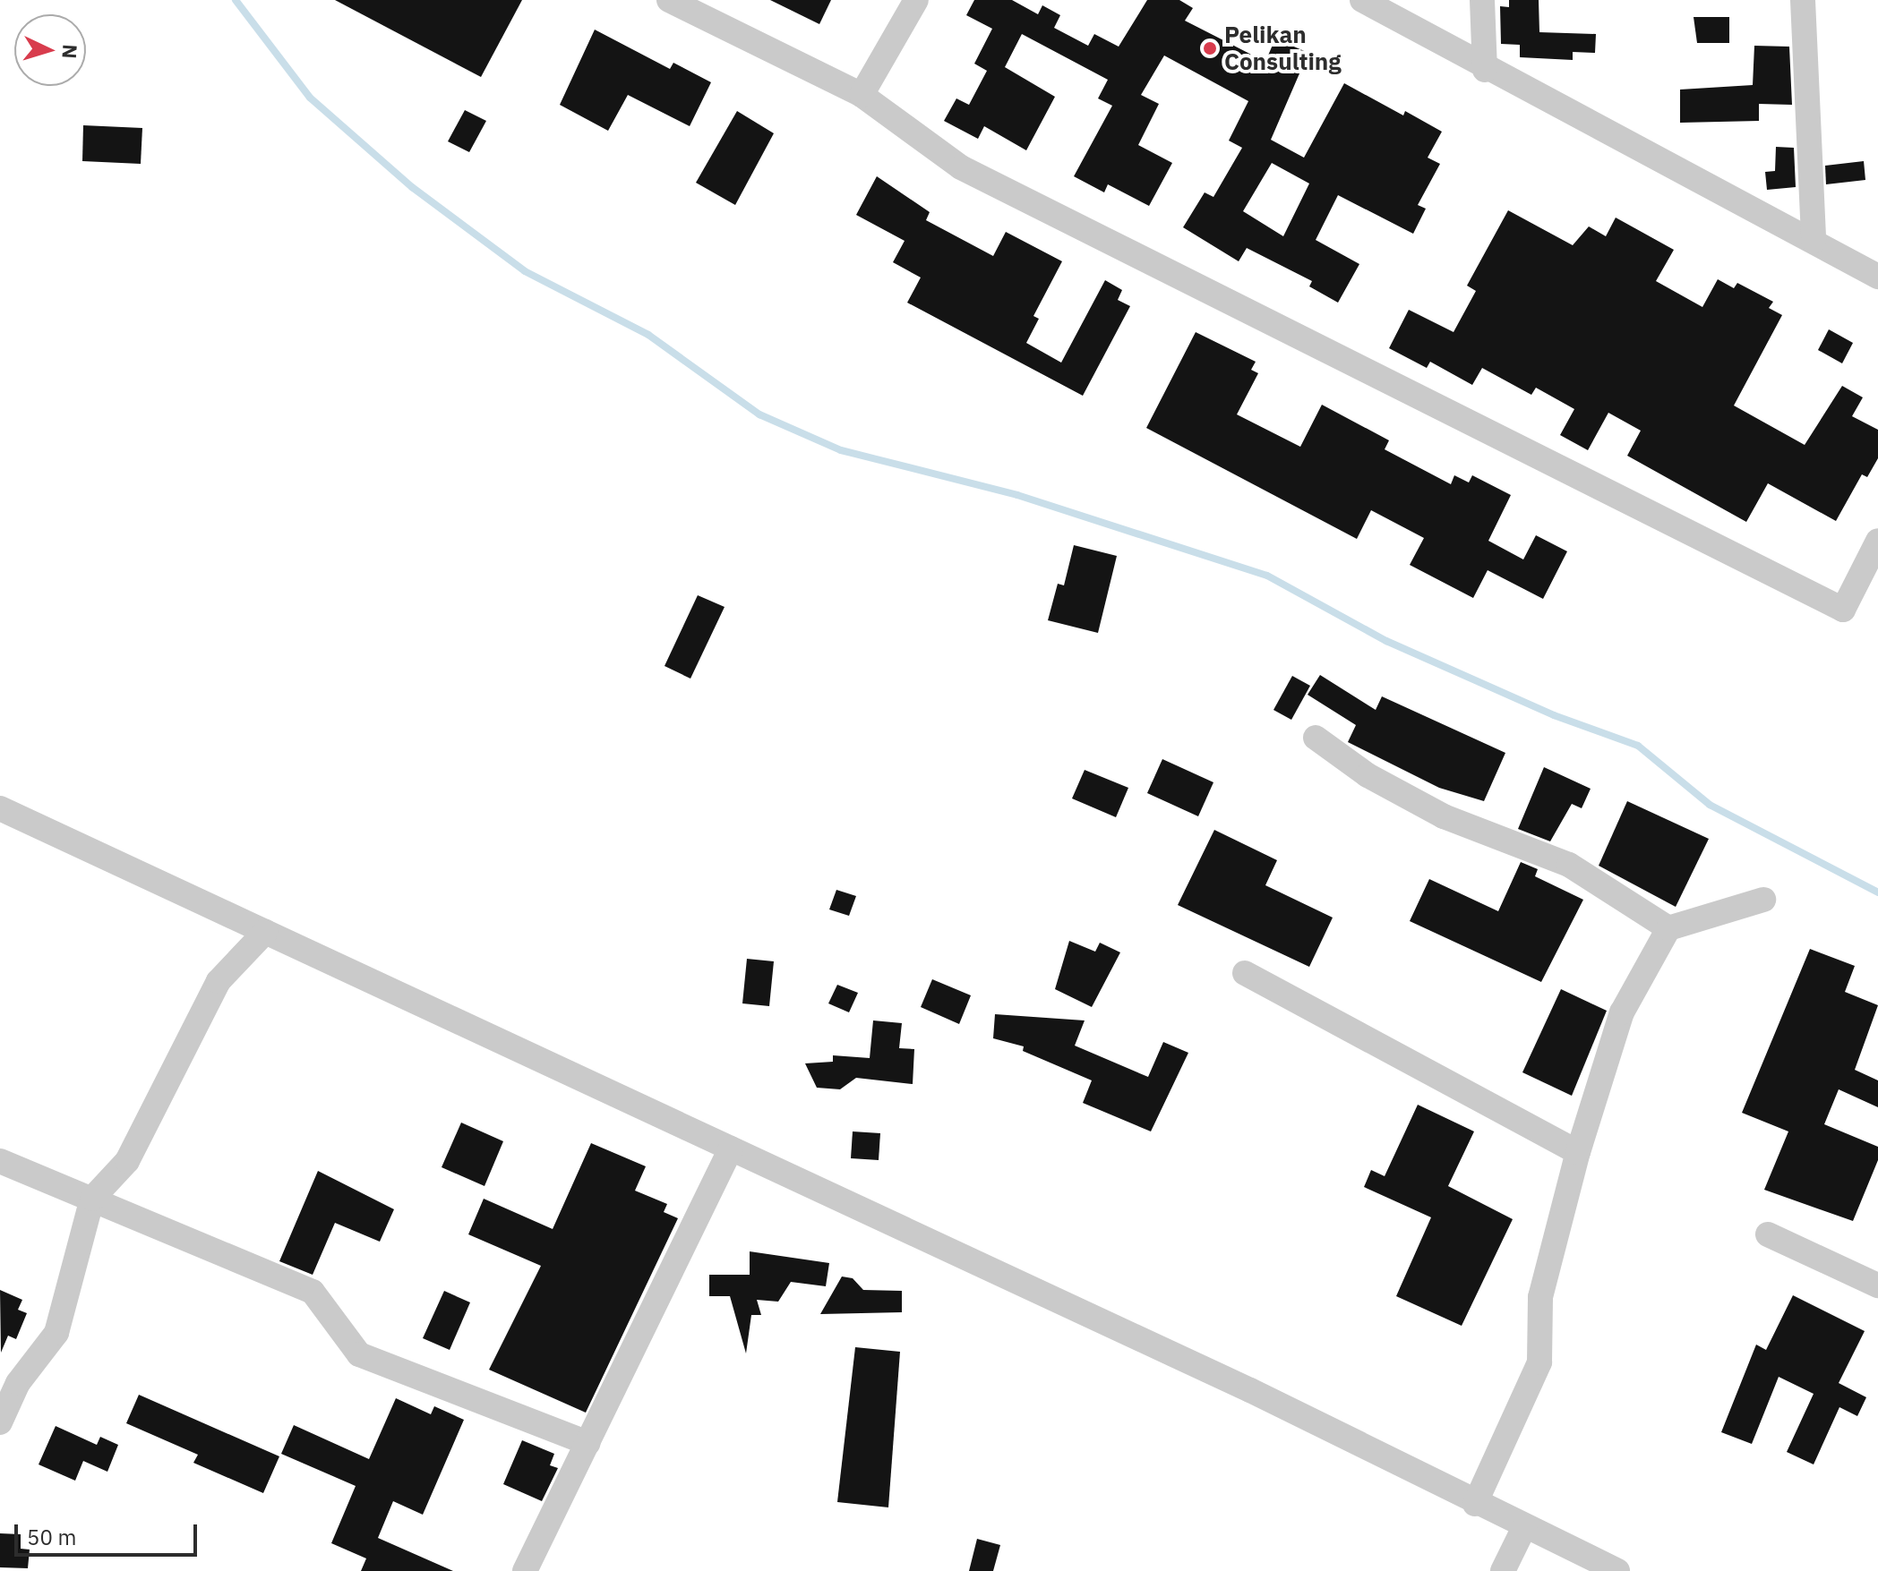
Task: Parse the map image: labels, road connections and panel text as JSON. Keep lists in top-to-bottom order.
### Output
{
  "places": ["Pelikan Consulting"],
  "scale_bar": "50 m",
  "north": "right"
}
